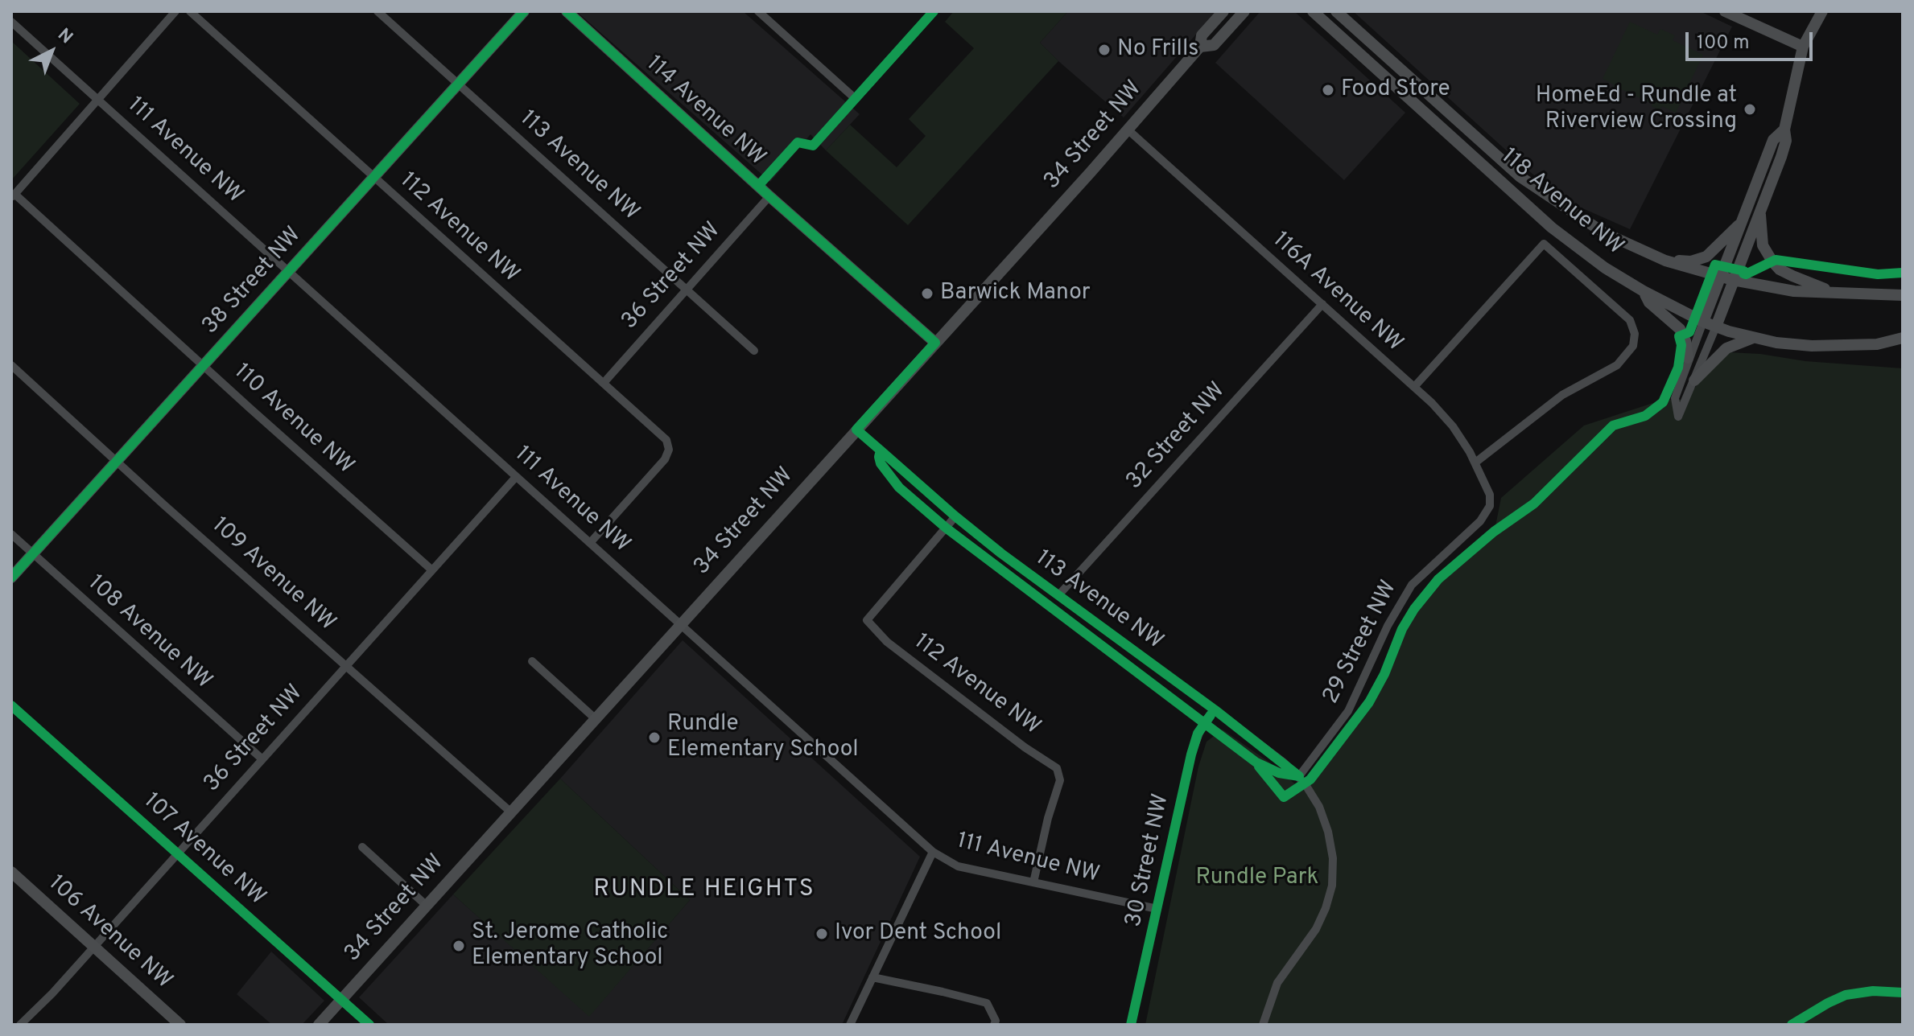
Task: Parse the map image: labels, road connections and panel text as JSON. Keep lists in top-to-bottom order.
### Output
{
  "streets": {
    "street": [
      "114 Avenue NW",
      "34 Street NW",
      "111 Avenue NW",
      "113 Avenue NW",
      "118 Avenue NW",
      "112 Avenue NW",
      "36 Street NW",
      "38 Street NW",
      "116A Avenue NW",
      "110 Avenue NW",
      "32 Street NW",
      "109 Avenue NW",
      "108 Avenue NW",
      "29 Street NW",
      "107 Avenue NW",
      "30 Street NW",
      "106 Avenue NW"
    ]
  },
  "crossings": [
    ["114 Avenue NW", "34 Street NW"],
    ["114 Avenue NW", "36 Street NW"],
    ["34 Street NW", "111 Avenue NW"],
    ["34 Street NW", "113 Avenue NW"],
    ["34 Street NW", "116A Avenue NW"],
    ["34 Street NW", "109 Avenue NW"],
    ["34 Street NW", "107 Avenue NW"],
    ["111 Avenue NW", "112 Avenue NW"],
    ["111 Avenue NW", "36 Street NW"],
    ["111 Avenue NW", "38 Street NW"],
    ["111 Avenue NW", "30 Street NW"],
    ["113 Avenue NW", "112 Avenue NW"],
    ["113 Avenue NW", "36 Street NW"],
    ["113 Avenue NW", "38 Street NW"],
    ["113 Avenue NW", "32 Street NW"],
    ["113 Avenue NW", "29 Street NW"],
    ["113 Avenue NW", "30 Street NW"],
    ["112 Avenue NW", "36 Street NW"],
    ["112 Avenue NW", "38 Street NW"],
    ["36 Street NW", "110 Avenue NW"],
    ["36 Street NW", "109 Avenue NW"],
    ["36 Street NW", "108 Avenue NW"],
    ["36 Street NW", "107 Avenue NW"],
    ["36 Street NW", "106 Avenue NW"],
    ["38 Street NW", "110 Avenue NW"],
    ["38 Street NW", "109 Avenue NW"],
    ["38 Street NW", "108 Avenue NW"],
    ["116A Avenue NW", "32 Street NW"],
    ["116A Avenue NW", "29 Street NW"]
  ],
  "districts": ["RUNDLE HEIGHTS"],
  "parks": ["Rundle Park"],
  "places": [
    "No Frills",
    "Food Store",
    "HomeEd - Rundle at Riverview Crossing",
    "Barwick Manor",
    "Rundle Elementary School",
    "Ivor Dent School",
    "St. Jerome Catholic Elementary School"
  ],
  "scale_bar": "100 m",
  "north": "top right"
}
